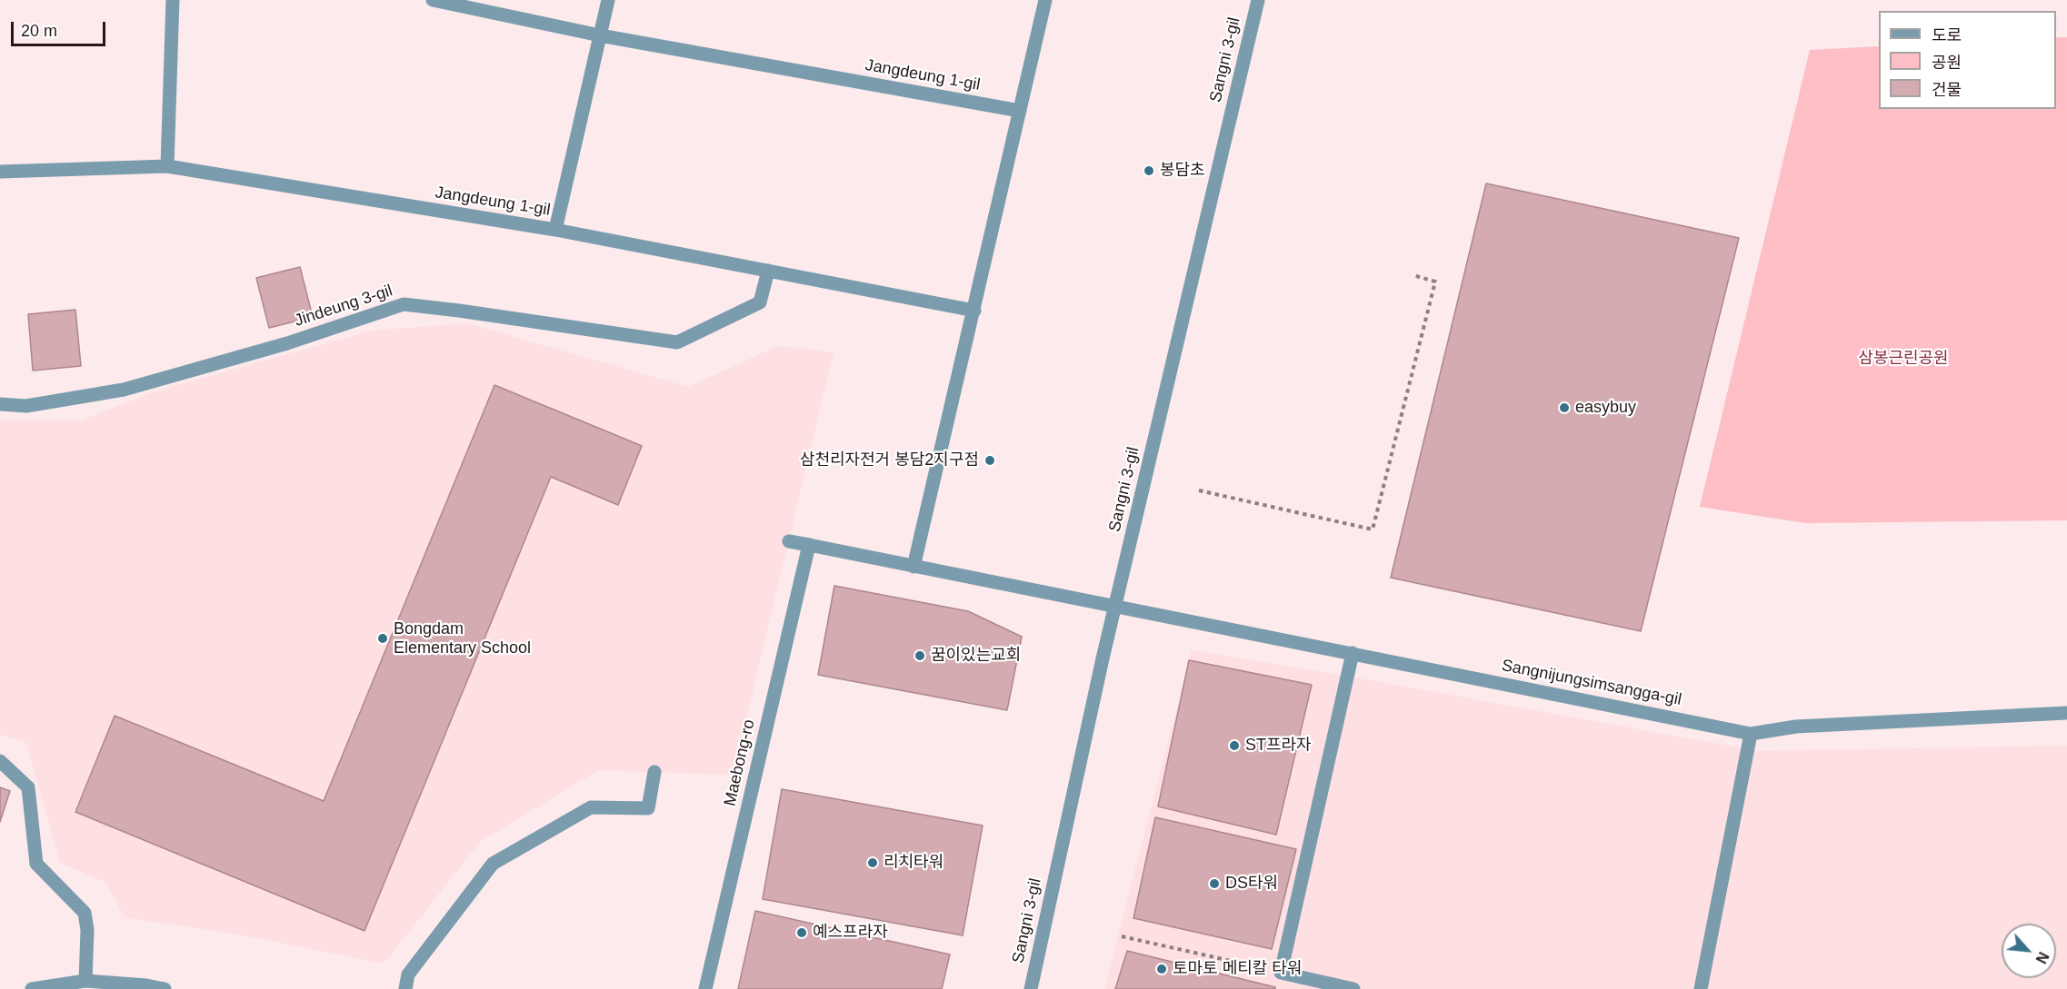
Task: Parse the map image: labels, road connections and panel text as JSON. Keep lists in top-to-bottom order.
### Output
{
  "streets": {
    "street": [
      "Sangni 3-gil",
      "Jangdeung 1-gil",
      "Jindeung 3-gil",
      "Sangnijungsimsangga-gil",
      "Maebong-ro"
    ]
  },
  "crossings": [
    ["Sangni 3-gil", "Sangnijungsimsangga-gil"],
    ["Jangdeung 1-gil", "Jindeung 3-gil"],
    ["Sangnijungsimsangga-gil", "Maebong-ro"]
  ],
  "parks": ["삼봉근린공원"],
  "places": [
    "봉담초",
    "easybuy",
    "삼천리자전거 봉담2지구점",
    "Bongdam Elementary School",
    "꿈이있는교회",
    "ST프라자",
    "리치타워",
    "DS타워",
    "예스프라자",
    "토마토 메티칼 타워"
  ],
  "legend": ["도로", "공원", "건물"],
  "scale_bar": "20 m",
  "north": "bottom right"
}
